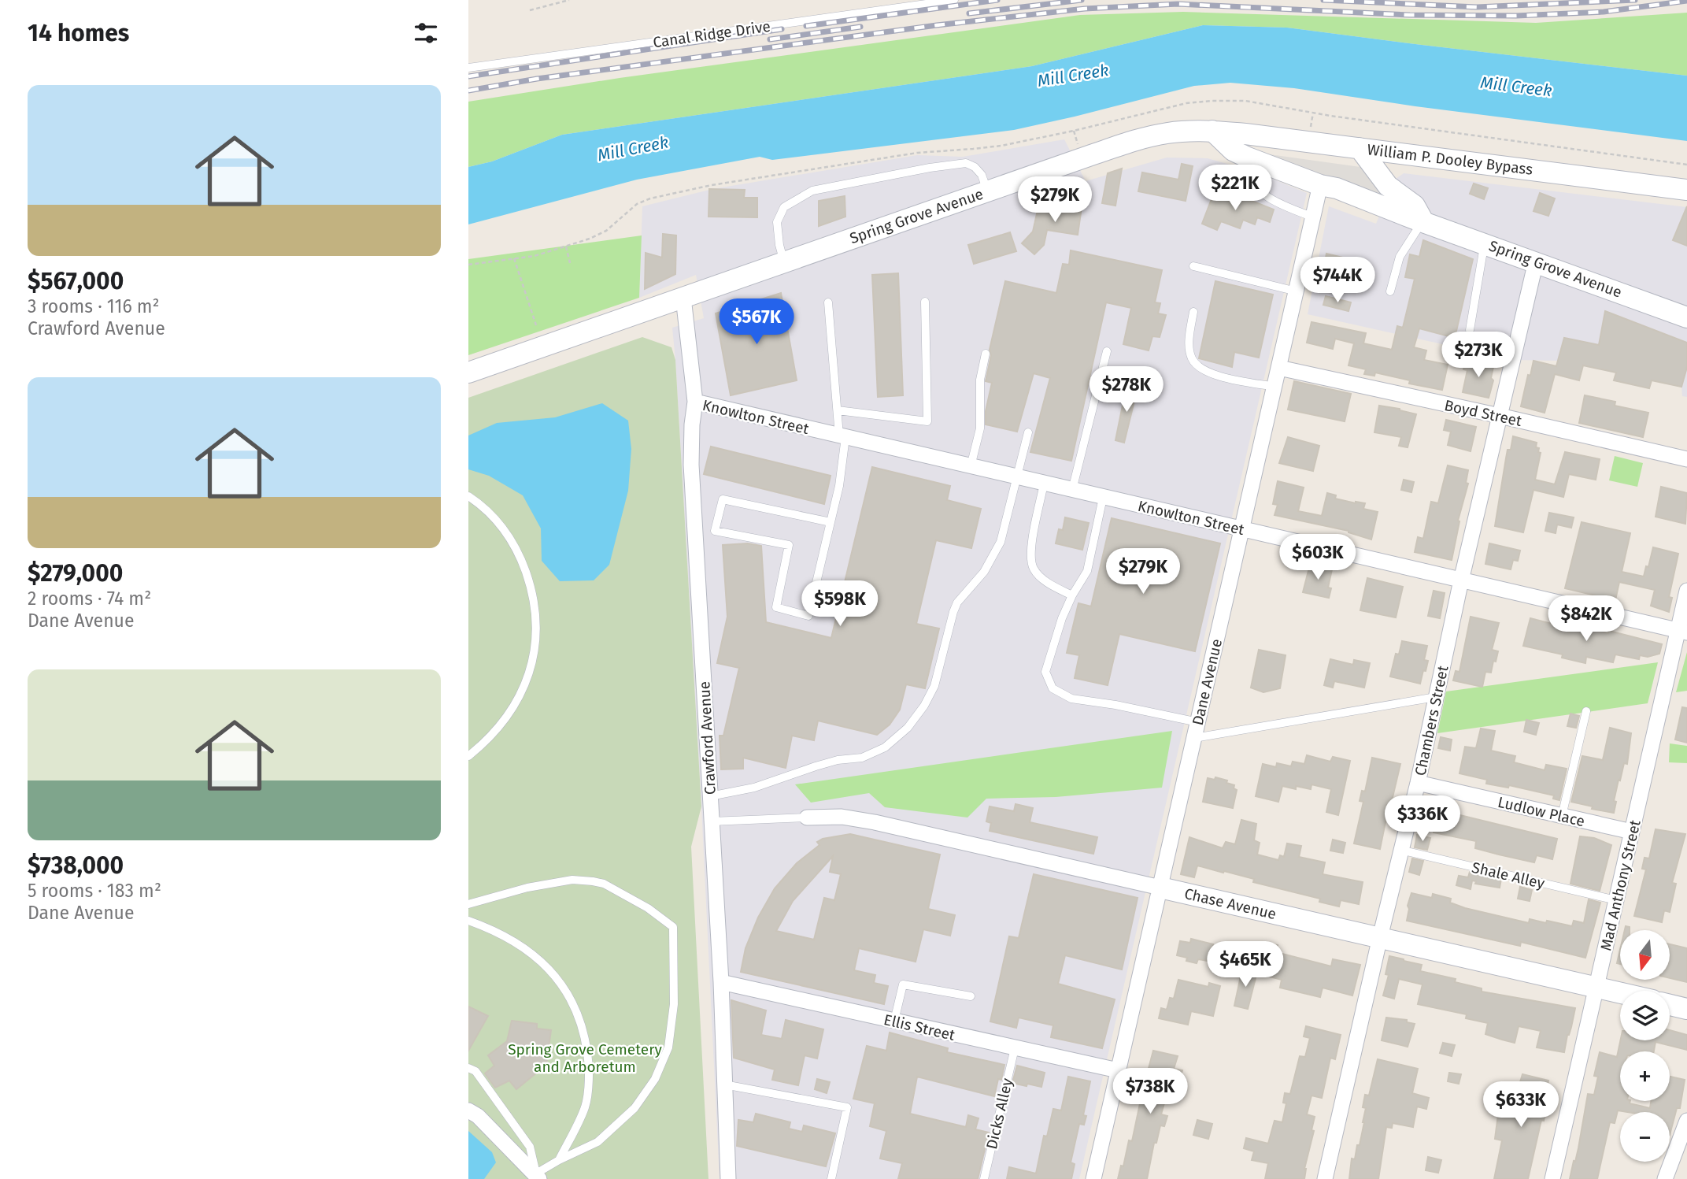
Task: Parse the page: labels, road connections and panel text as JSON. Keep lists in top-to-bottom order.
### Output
{
  "streets": {
    "main road": ["William P. Dooley Bypass", "Spring Grove Avenue", "Chase Avenue"],
    "street": [
      "Boyd Street",
      "Knowlton Street",
      "Dane Avenue",
      "Chambers Street",
      "Crawford Avenue",
      "Ludlow Place",
      "Mad Anthony Street",
      "Ellis Street"
    ],
    "lane": ["Canal Ridge Drive", "Shale Alley", "Dicks Alley"]
  },
  "crossings": [
    ["William P. Dooley Bypass", "Spring Grove Avenue"],
    ["Spring Grove Avenue", "Dane Avenue"],
    ["Spring Grove Avenue", "Chambers Street"],
    ["Spring Grove Avenue", "Crawford Avenue"],
    ["Boyd Street", "Dane Avenue"],
    ["Boyd Street", "Chambers Street"],
    ["Knowlton Street", "Dane Avenue"],
    ["Knowlton Street", "Chambers Street"],
    ["Knowlton Street", "Crawford Avenue"],
    ["Knowlton Street", "Mad Anthony Street"],
    ["Dane Avenue", "Chase Avenue"],
    ["Dane Avenue", "Ellis Street"],
    ["Chambers Street", "Ludlow Place"],
    ["Chambers Street", "Shale Alley"],
    ["Chambers Street", "Chase Avenue"],
    ["Crawford Avenue", "Ellis Street"],
    ["Ludlow Place", "Mad Anthony Street"],
    ["Shale Alley", "Mad Anthony Street"],
    ["Mad Anthony Street", "Chase Avenue"],
    ["Ellis Street", "Dicks Alley"]
  ],
  "water": ["Mill Creek"],
  "parks": ["Spring Grove Cemetery and Arboretum"],
  "north": "bottom",
  "page": {
    "heading": "14 homes",
    "list": [
      {
        "name": "$567,000",
        "note": "3 rooms · 116 m² · Crawford Avenue"
      },
      {
        "name": "$279,000",
        "note": "2 rooms · 74 m² · Dane Avenue"
      },
      {
        "name": "$738,000",
        "note": "5 rooms · 183 m² · Dane Avenue"
      }
    ],
    "price": [
      "$221K",
      "$279K",
      "$744K",
      "$567K",
      "$273K",
      "$278K",
      "$603K",
      "$279K",
      "$598K",
      "$842K",
      "$336K",
      "$465K",
      "$738K",
      "$633K"
    ],
    "map_buttons": ["+", "−"]
  }
}
